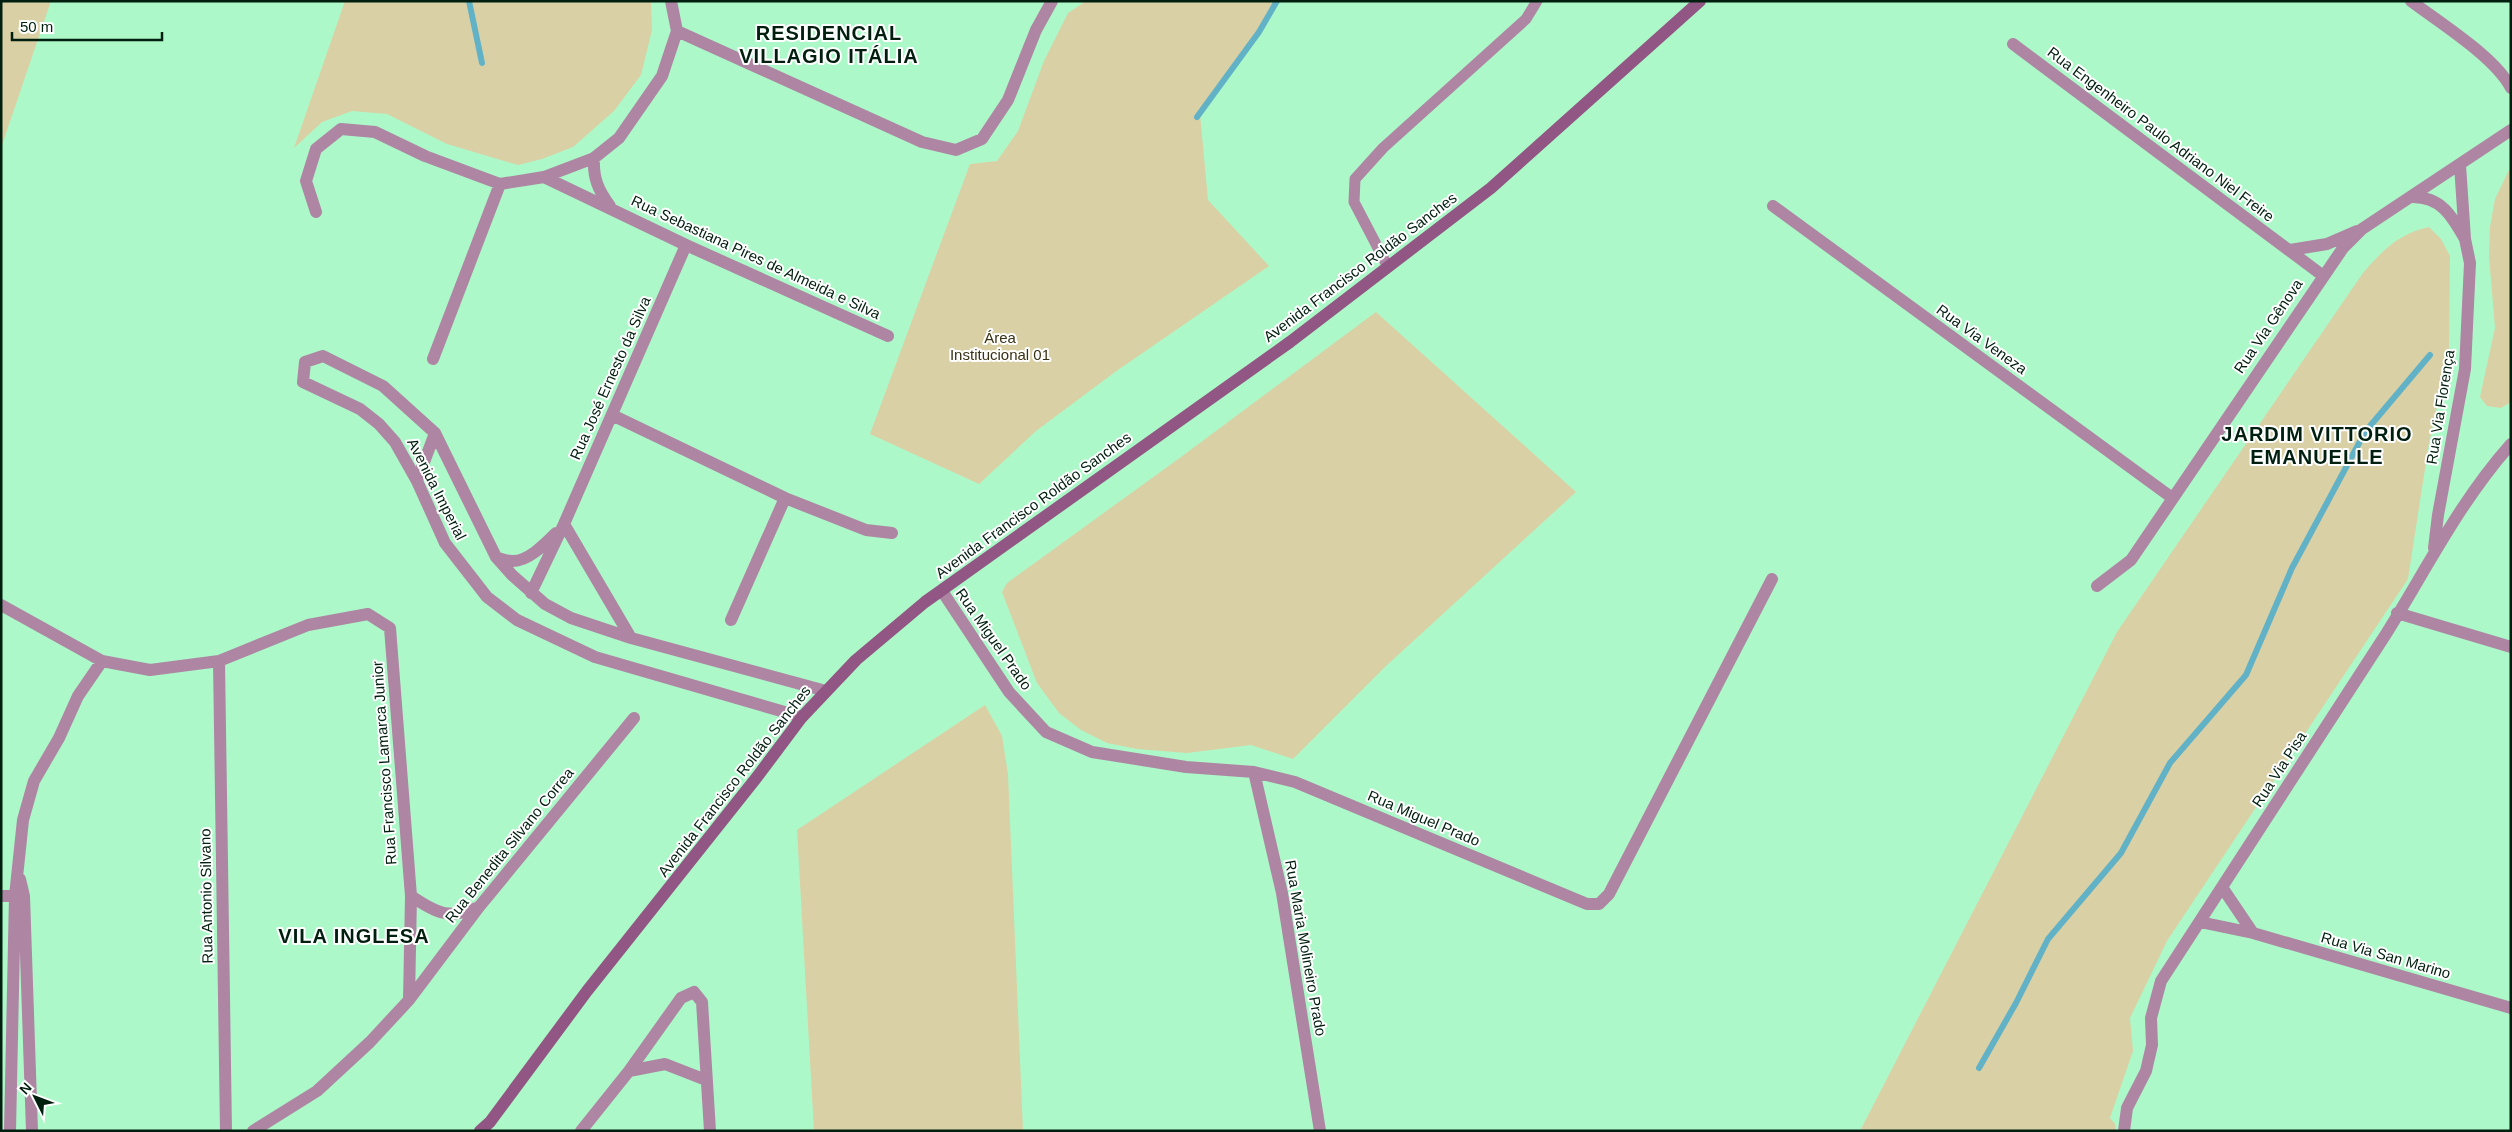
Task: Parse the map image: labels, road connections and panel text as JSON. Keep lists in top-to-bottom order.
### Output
{
  "streets": {
    "street": [
      "Rua Engenheiro Paulo Adriano Niel Freire",
      "Rua Sebastiana Pires de Almeida e Silva",
      "Avenida Francisco Roldão Sanches",
      "Rua Via Gênova",
      "Rua Via Veneza",
      "Rua José Ernesto da Silva",
      "Rua Via Florença",
      "Avenida Imperial",
      "Rua Miguel Prado",
      "Rua Francisco Lamarca Junior",
      "Rua Via Pisa",
      "Rua Benedita Silvano Correa",
      "Rua Antonio Silvano",
      "Rua Maria Molineiro Prado",
      "Rua Via San Marino"
    ]
  },
  "crossings": [
    ["Rua Engenheiro Paulo Adriano Niel Freire", "Rua Via Gênova"],
    ["Rua Sebastiana Pires de Almeida e Silva", "Rua José Ernesto da Silva"],
    ["Avenida Francisco Roldão Sanches", "Avenida Imperial"],
    ["Avenida Francisco Roldão Sanches", "Rua Miguel Prado"],
    ["Rua Via Gênova", "Rua Via Veneza"],
    ["Rua Via Gênova", "Rua Via Florença"],
    ["Rua José Ernesto da Silva", "Avenida Imperial"],
    ["Rua Via Florença", "Rua Via Pisa"],
    ["Rua Miguel Prado", "Rua Maria Molineiro Prado"],
    ["Rua Francisco Lamarca Junior", "Rua Benedita Silvano Correa"],
    ["Rua Francisco Lamarca Junior", "Rua Antonio Silvano"],
    ["Rua Via Pisa", "Rua Via San Marino"]
  ],
  "districts": ["RESIDENCIAL VILLAGIO ITÁLIA", "JARDIM VITTORIO EMANUELLE", "VILA INGLESA"],
  "parks": ["Área Institucional 01"],
  "scale_bar": "50 m",
  "north": "top left"
}
